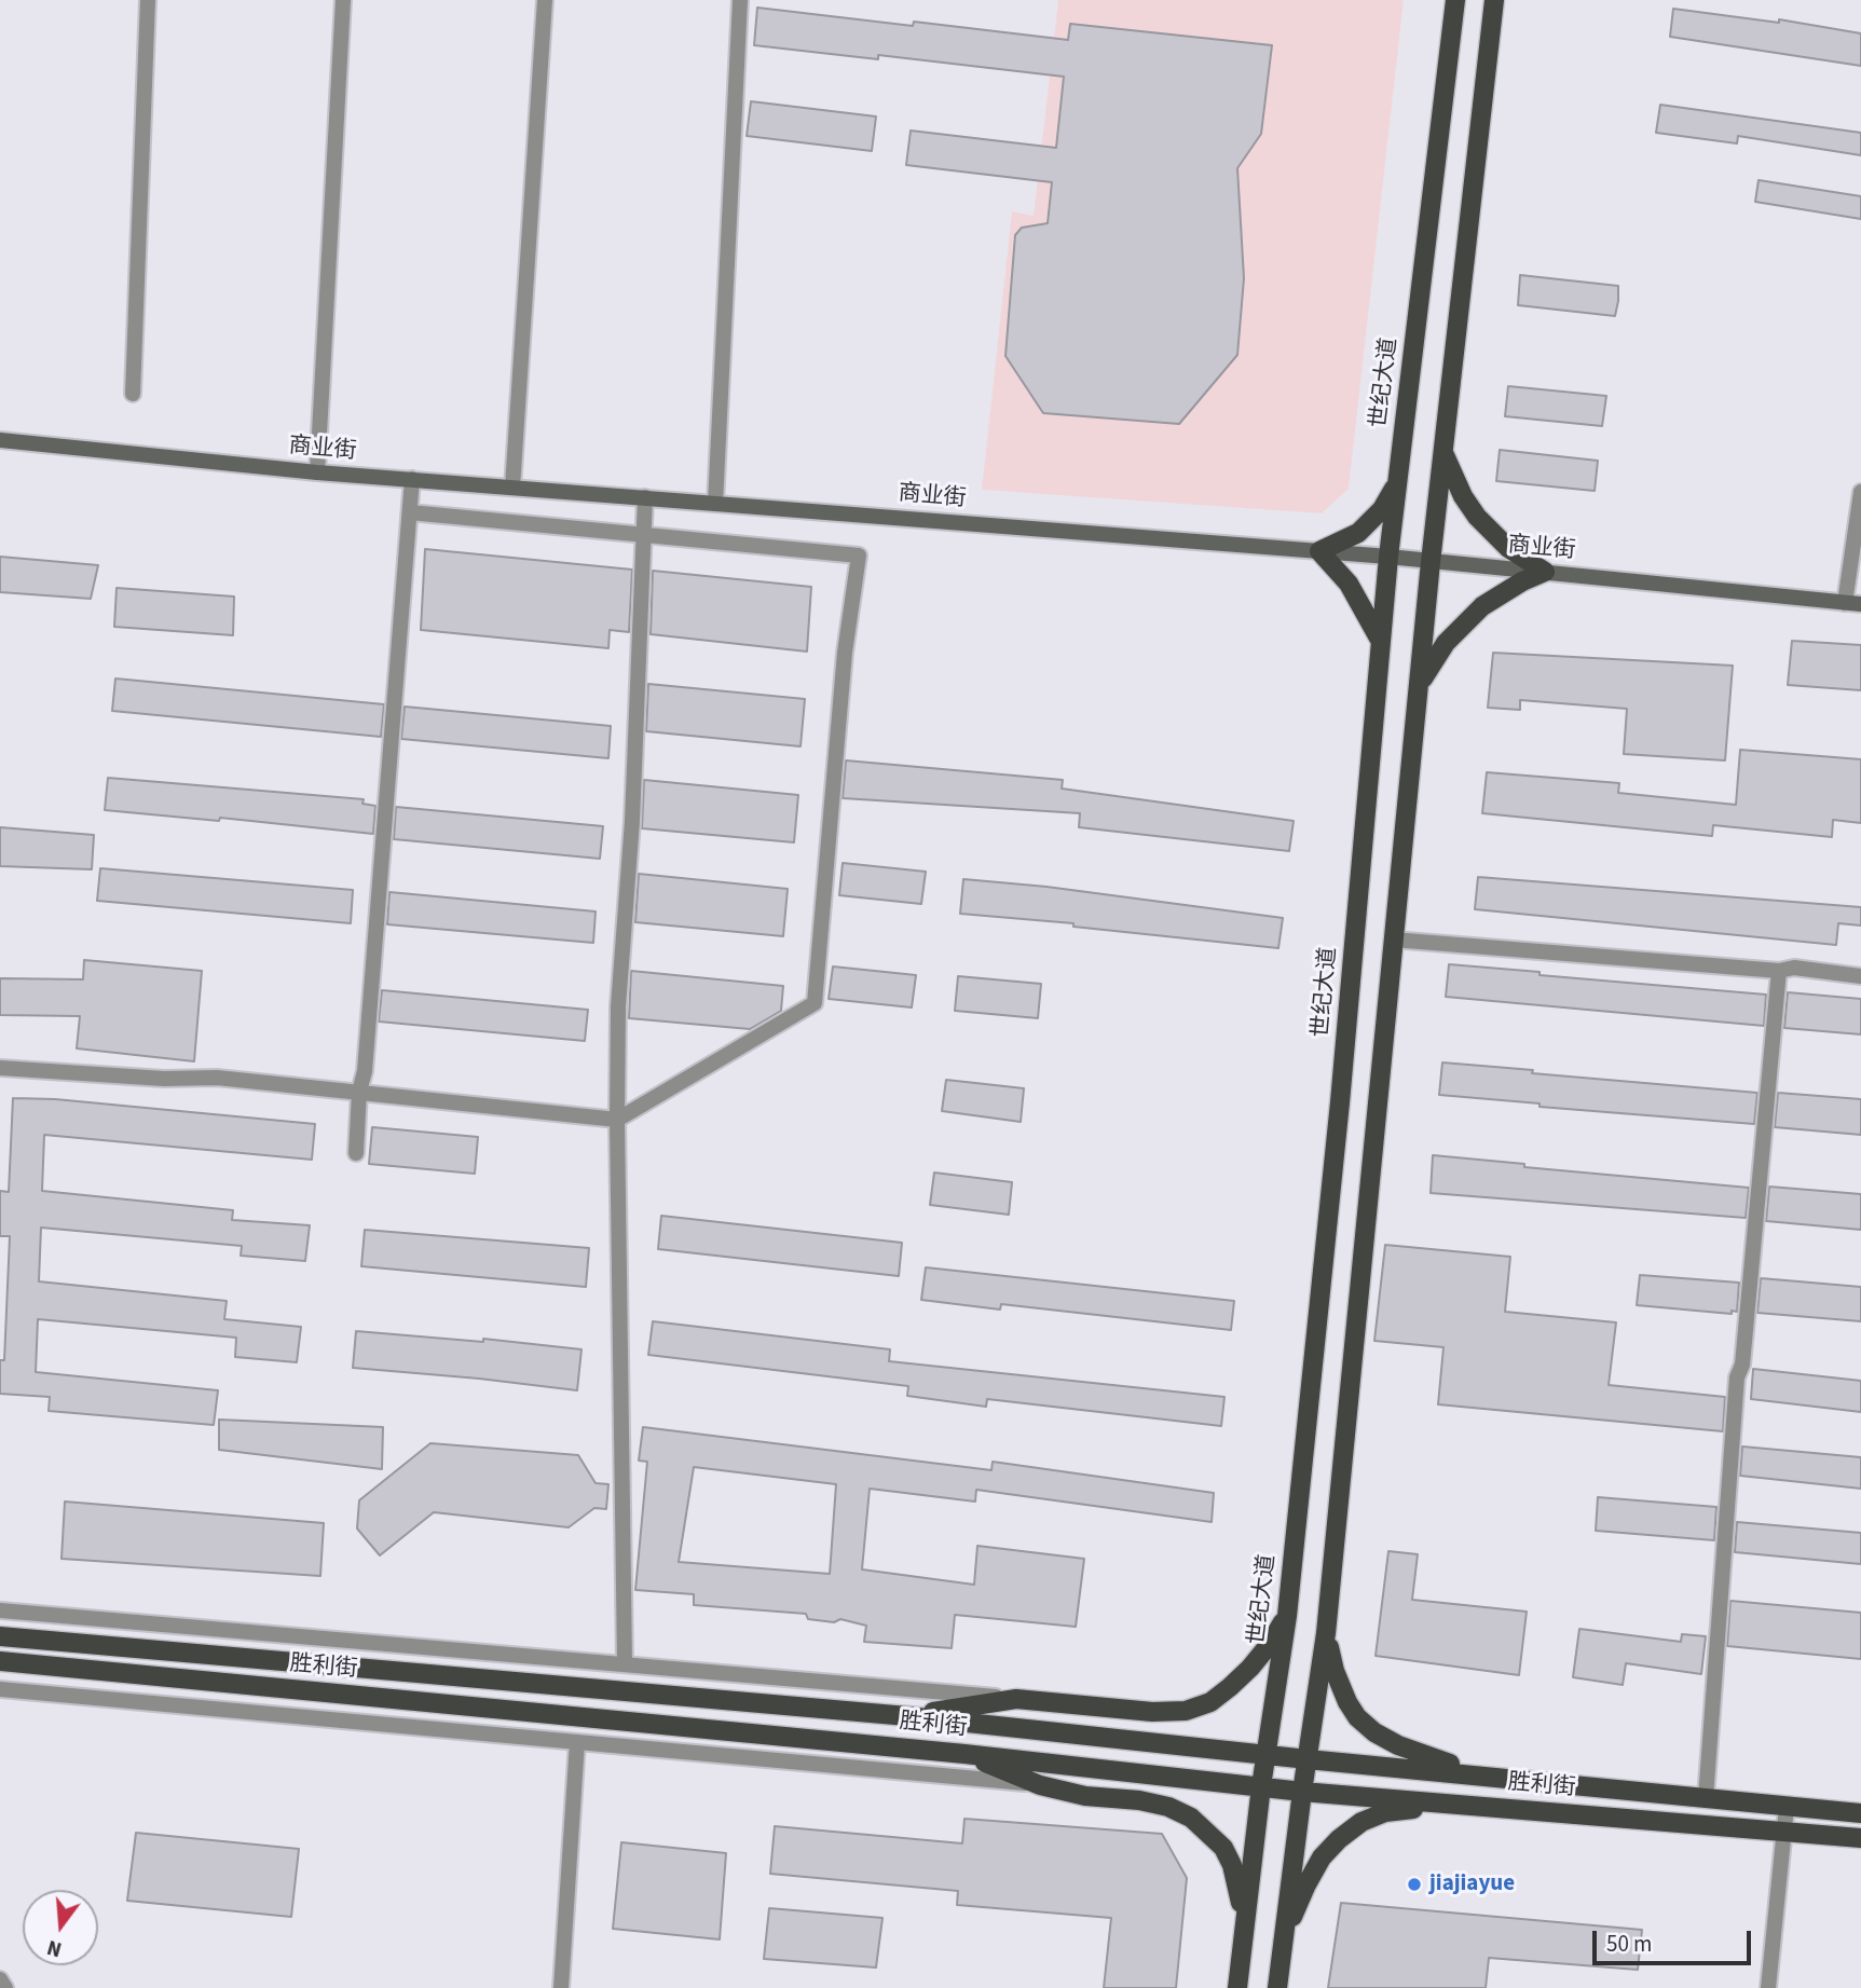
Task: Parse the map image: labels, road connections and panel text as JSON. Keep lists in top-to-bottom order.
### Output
{
  "streets": {
    "main road": ["世纪大道", "胜利街"],
    "street": ["商业街"]
  },
  "crossings": [
    ["世纪大道", "商业街"],
    ["世纪大道", "胜利街"]
  ],
  "places": ["jiajiayue"],
  "scale_bar": "50 m",
  "north": "bottom"
}
